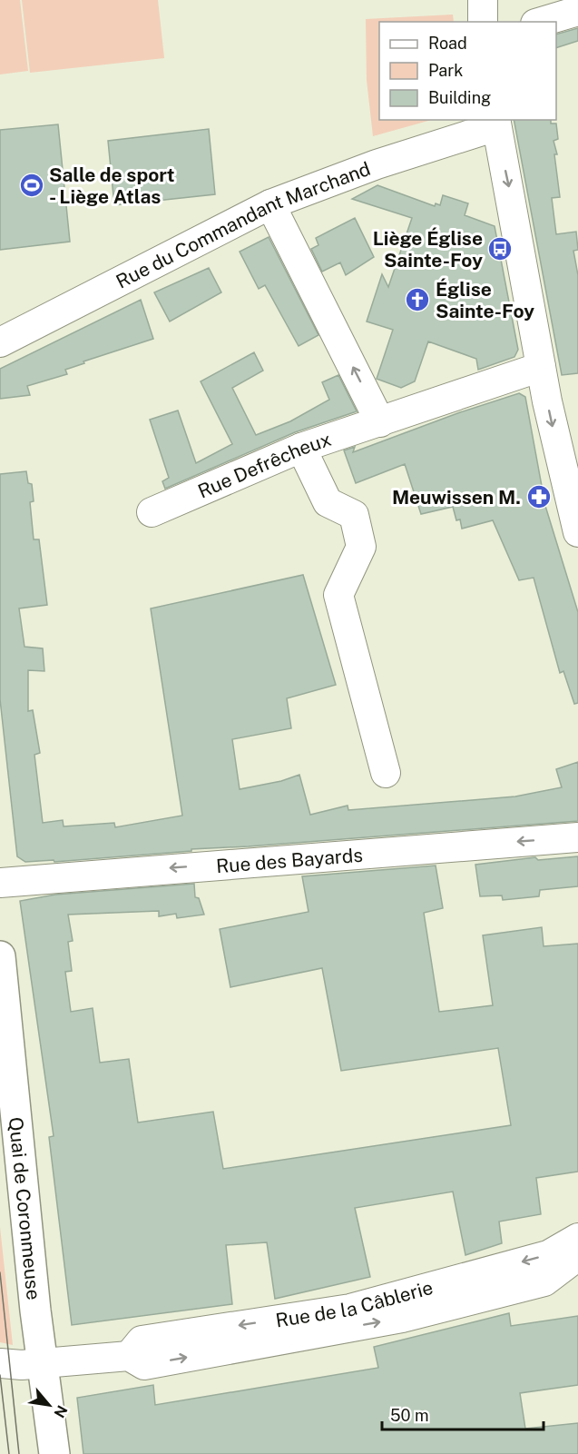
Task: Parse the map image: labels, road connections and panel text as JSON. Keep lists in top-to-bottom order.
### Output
{
  "streets": {
    "main road": ["Quai de Coronmeuse"],
    "street": [
      "Rue du Commandant Marchand",
      "Rue Defrêcheux",
      "Rue des Bayards",
      "Rue de la Câblerie"
    ]
  },
  "crossings": [
    ["Quai de Coronmeuse", "Rue de la Câblerie"]
  ],
  "one_way": ["Rue des Bayards"],
  "places": {
    "sports": ["Salle de sport - Liège Atlas"],
    "bus stop": ["Liège Église Sainte-Foy"],
    "church": ["Église Sainte-Foy"],
    "pharmacy": ["Meuwissen M."]
  },
  "legend": ["Road", "Park", "Building"],
  "scale_bar": "50 m",
  "north": "bottom right"
}
